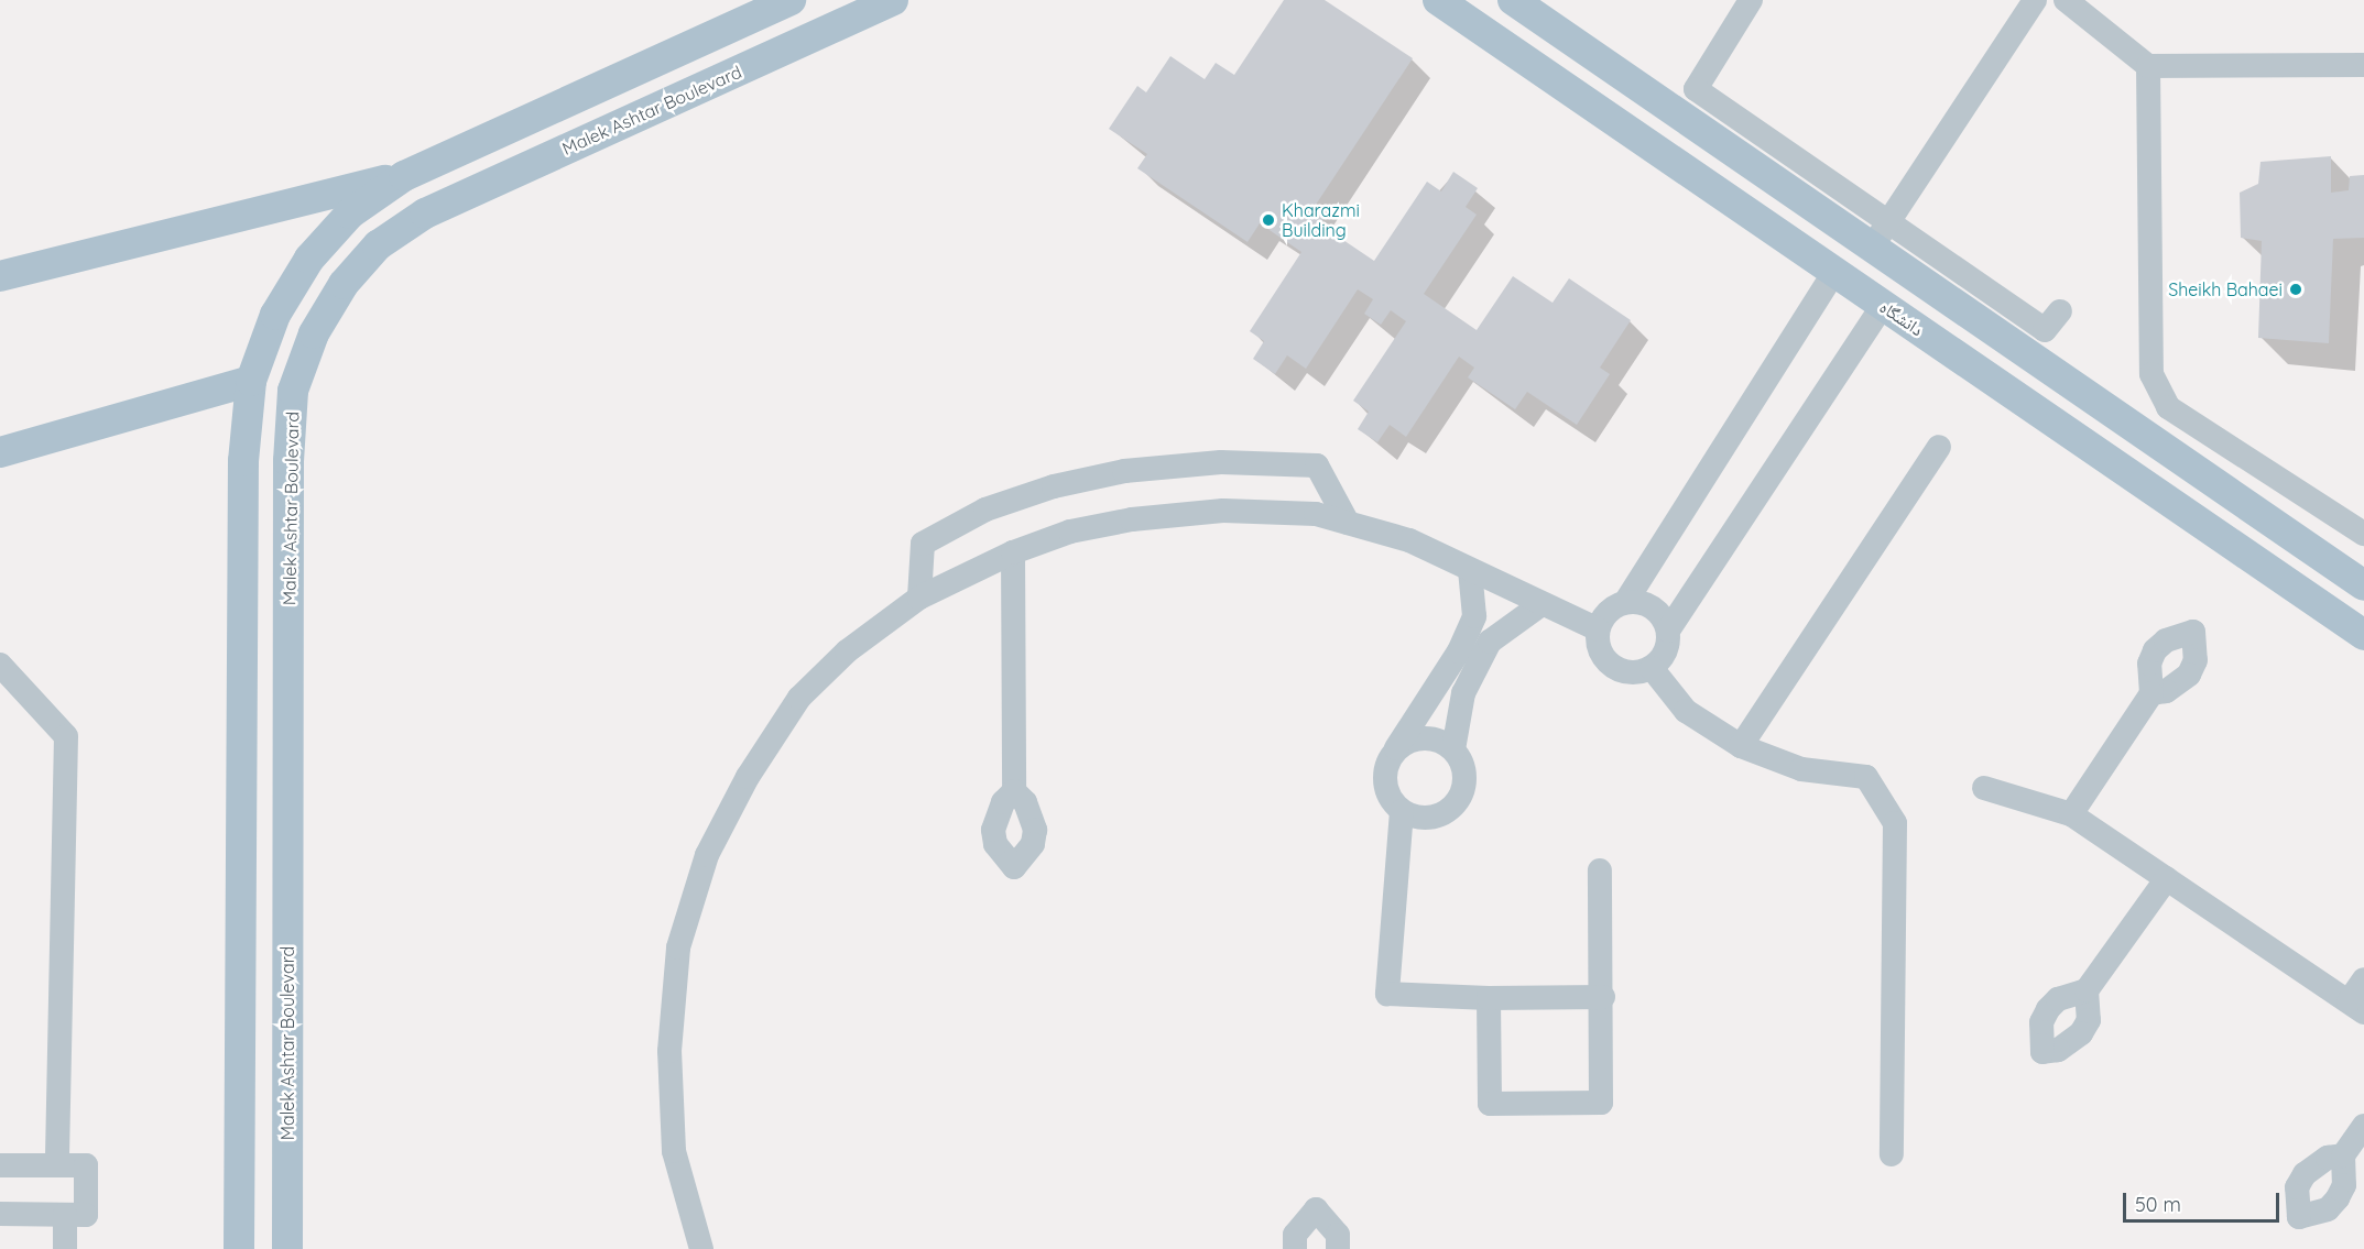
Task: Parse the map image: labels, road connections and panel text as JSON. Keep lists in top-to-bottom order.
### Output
{
  "streets": {
    "main road": ["Malek Ashtar Boulevard", "دانشگاه"]
  },
  "places": ["Kharazmi Building", "Sheikh Bahaei"],
  "scale_bar": "50 m"
}
